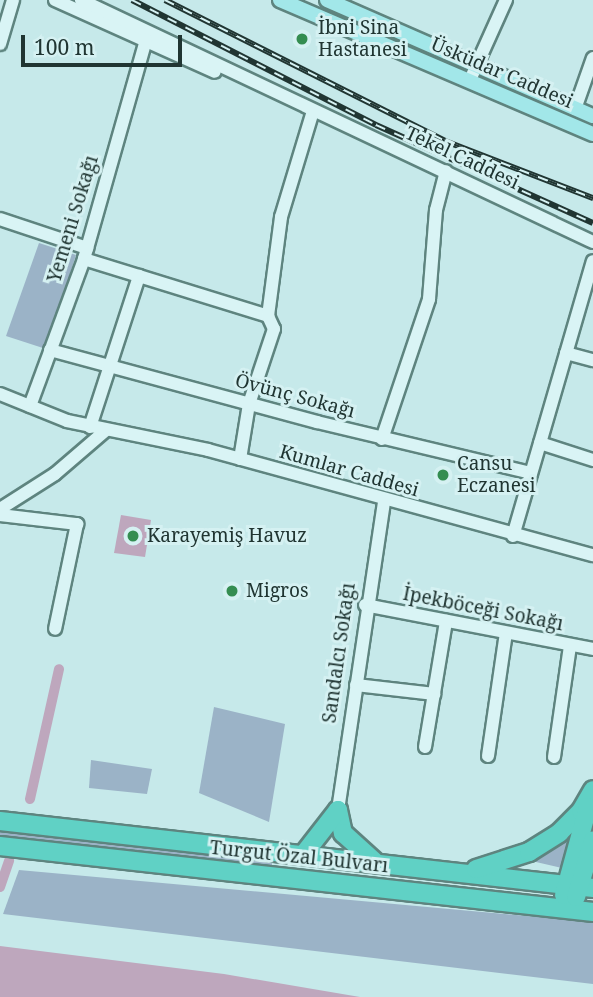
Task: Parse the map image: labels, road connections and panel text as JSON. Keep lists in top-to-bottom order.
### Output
{
  "streets": {
    "highway": ["Turgut Özal Bulvarı"],
    "main road": ["Üsküdar Caddesi"],
    "street": [
      "Tekel Caddesi",
      "Yemeni Sokağı",
      "Övünç Sokağı",
      "Kumlar Caddesi",
      "İpekböceği Sokağı",
      "Sandalcı Sokağı"
    ]
  },
  "crossings": [
    ["Tekel Caddesi", "Yemeni Sokağı"],
    ["Yemeni Sokağı", "Övünç Sokağı"],
    ["Yemeni Sokağı", "Kumlar Caddesi"],
    ["Kumlar Caddesi", "Sandalcı Sokağı"],
    ["İpekböceği Sokağı", "Sandalcı Sokağı"]
  ],
  "places": [
    "İbni Sina Hastanesi",
    "Cansu Eczanesi",
    "Karayemiş Havuz",
    "Migros"
  ],
  "scale_bar": "100 m"
}
